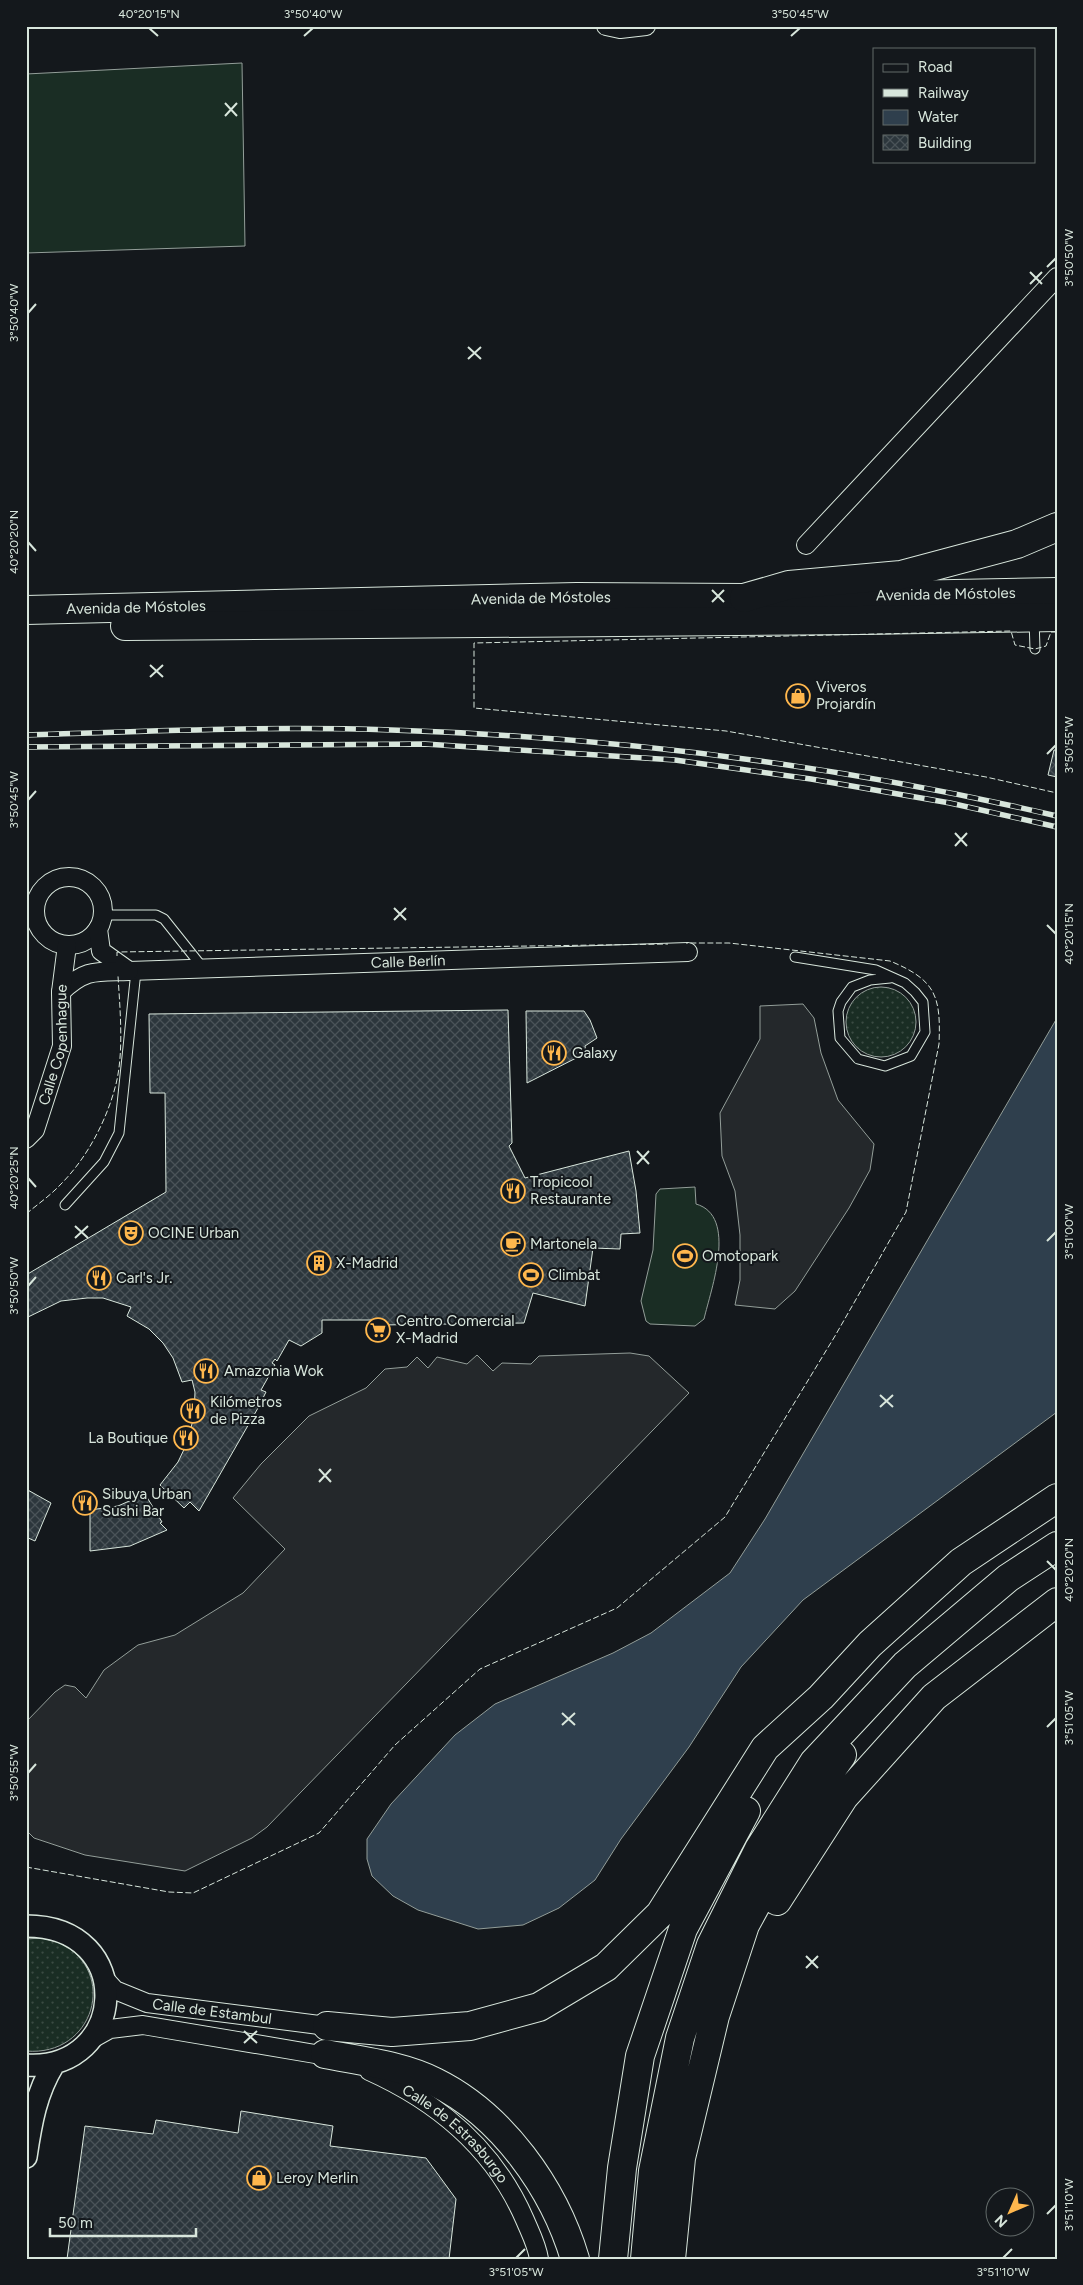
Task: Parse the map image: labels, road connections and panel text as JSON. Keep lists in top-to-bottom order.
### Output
{
  "streets": {
    "main road": ["Avenida de Móstoles"],
    "street": [
      "Calle Berlín",
      "Calle Copenhague",
      "Calle de Estambul",
      "Calle de Estrasburgo"
    ]
  },
  "crossings": [
    ["Calle Berlín", "Calle Copenhague"],
    ["Calle de Estambul", "Calle de Estrasburgo"]
  ],
  "places": {
    "shop": ["Viveros Projardín", "Leroy Merlin"],
    "restaurant": [
      "Galaxy",
      "Tropicool Restaurante",
      "Carl's Jr.",
      "Amazonia Wok",
      "Kilómetros de Pizza",
      "La Boutique",
      "Sibuya Urban Sushi Bar"
    ],
    "theatre": ["OCINE Urban"],
    "cafe": ["Martonela"],
    "sports": ["Omotopark", "Climbat"],
    "building": ["X-Madrid"],
    "supermarket": ["Centro Comercial X-Madrid"]
  },
  "legend": [
    "Road",
    "Railway",
    "Water",
    "Building"
  ],
  "scale_bar": "50 m",
  "north": "bottom left",
  "coordinates": [
    "40°20'15\"N",
    "3°50'40\"W",
    "3°50'45\"W",
    "3°50'50\"W",
    "40°20'20\"N",
    "3°50'55\"W",
    "40°20'25\"N",
    "3°51'00\"W",
    "3°51'05\"W",
    "3°51'10\"W"
  ]
}
